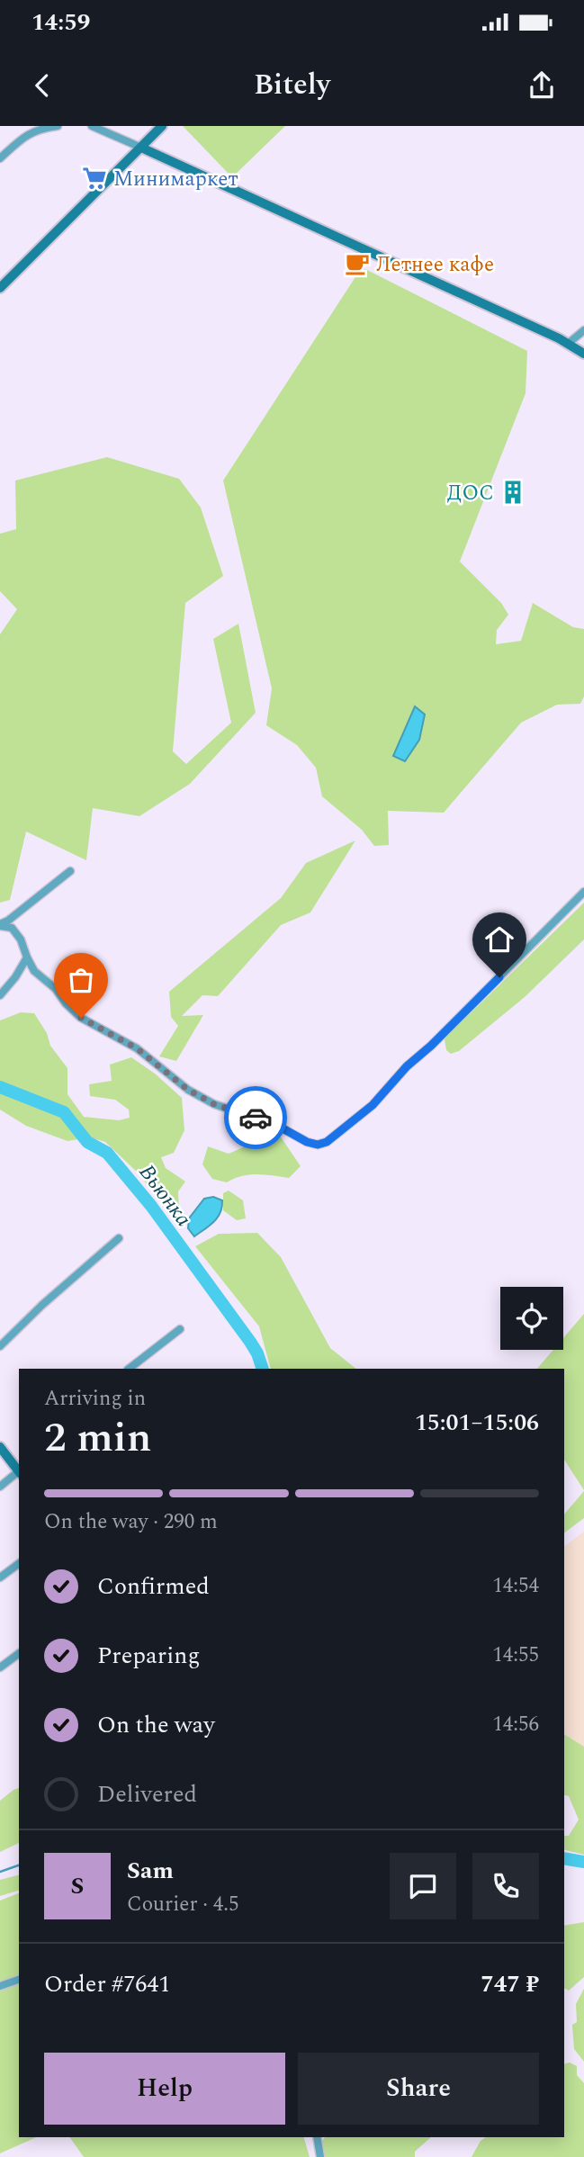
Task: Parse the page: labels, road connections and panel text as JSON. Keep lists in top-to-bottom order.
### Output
{
  "water": ["Вьюнка"],
  "places": {
    "supermarket": ["Минимаркет"],
    "cafe": ["Летнее кафе"],
    "building": ["ДОС"]
  },
  "page": {
    "status": "14:59",
    "header": "Bitely",
    "heading": ["2 min", "Arriving in", "15:01–15:06"],
    "panel": [
      "Sam",
      "Courier · 4.5",
      "Order #7641",
      "747 ₽"
    ],
    "bar": "On the way · 290 m",
    "list": [
      ["Confirmed", "14:54"],
      ["Preparing", "14:55"],
      ["On the way", "14:56"],
      "Delivered"
    ],
    "round": "S",
    "buttons": ["Help", "Share"]
  }
}
